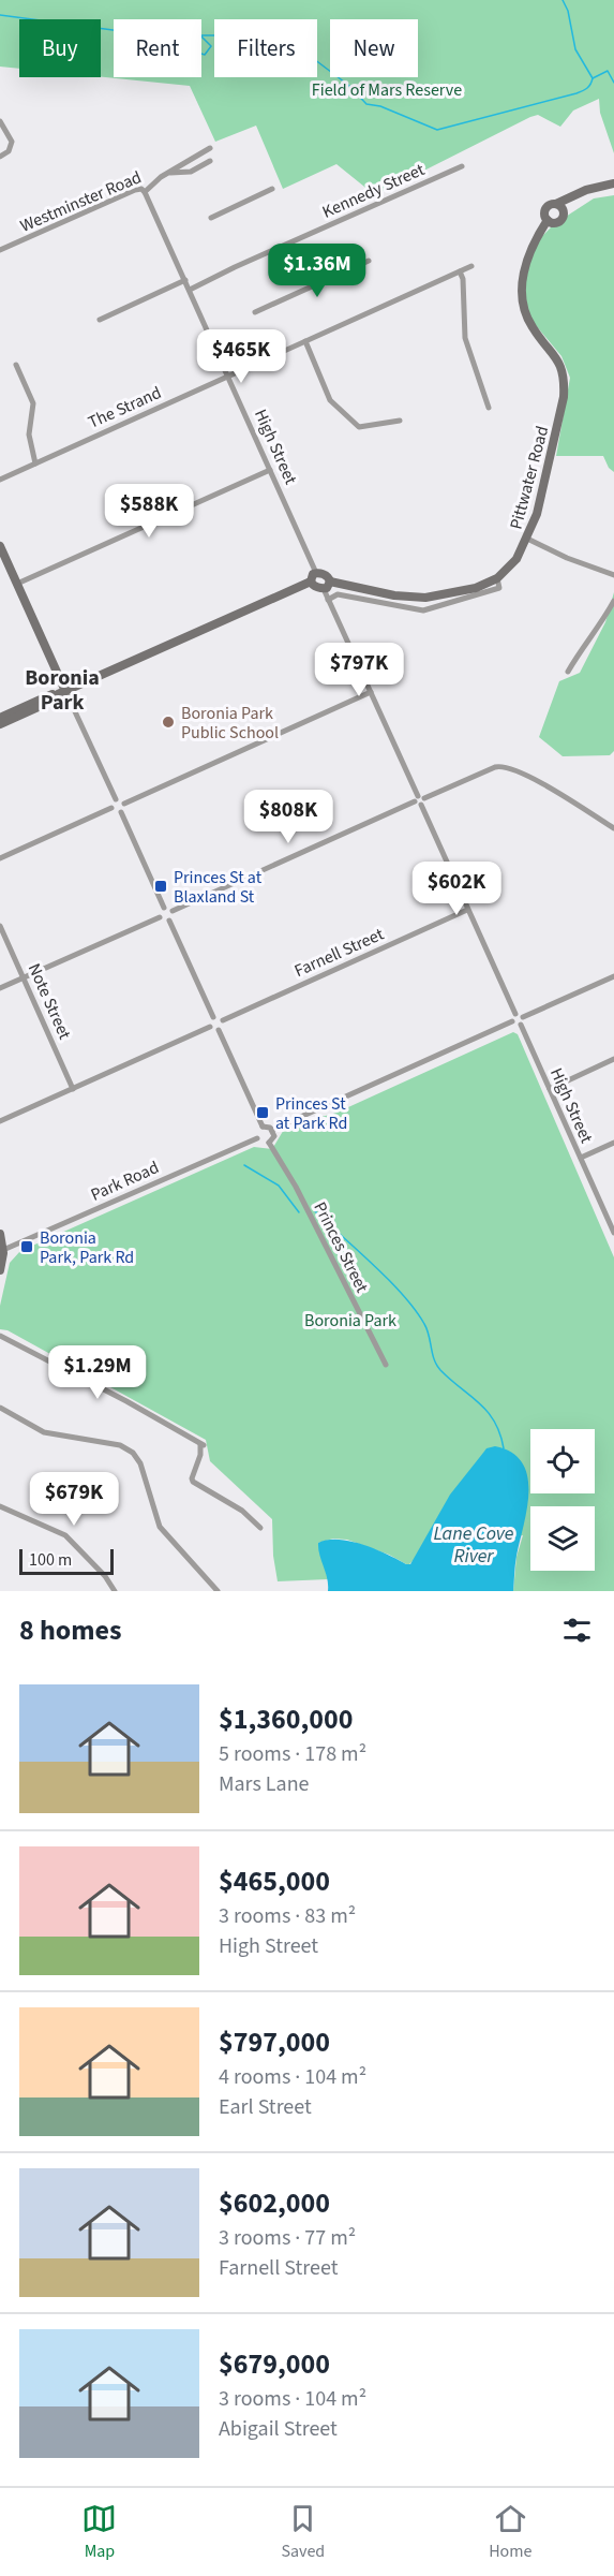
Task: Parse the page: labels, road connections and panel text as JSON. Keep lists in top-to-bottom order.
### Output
{
  "streets": {
    "main road": ["Pittwater Road"],
    "street": [
      "Kennedy Street",
      "Westminster Road",
      "The Strand",
      "High Street",
      "Farnell Street",
      "Note Street",
      "Park Road",
      "Princes Street"
    ]
  },
  "crossings": [
    ["Kennedy Street", "High Street"],
    ["Westminster Road", "High Street"],
    ["The Strand", "High Street"],
    ["High Street", "Pittwater Road"],
    ["Park Road", "Princes Street"]
  ],
  "districts": ["Boronia Park"],
  "water": ["Lane Cove River"],
  "parks": ["Field of Mars Reserve", "Boronia Park"],
  "places": {
    "other": ["Boronia Park Public School"],
    "transit": ["Princes St at Blaxland St", "Princes St at Park Rd", "Boronia Park, Park Rd"]
  },
  "scale_bar": "100 m",
  "page": {
    "chip": [
      "Buy",
      "Rent",
      "Filters",
      "New"
    ],
    "price": [
      "$1.36M",
      "$465K",
      "$588K",
      "$797K",
      "$808K",
      "$602K",
      "$1.29M",
      "$679K"
    ],
    "scale": "100 m",
    "heading": "8 homes",
    "list": [
      {
        "name": "$1,360,000",
        "note": "5 rooms · 178 m² · Mars Lane"
      },
      {
        "name": "$465,000",
        "note": "3 rooms · 83 m² · High Street"
      },
      {
        "name": "$797,000",
        "note": "4 rooms · 104 m² · Earl Street"
      },
      {
        "name": "$602,000",
        "note": "3 rooms · 77 m² · Farnell Street"
      },
      {
        "name": "$679,000",
        "note": "3 rooms · 104 m² · Abigail Street"
      }
    ],
    "tabs": ["Map", "Saved", "Home"]
  }
}
